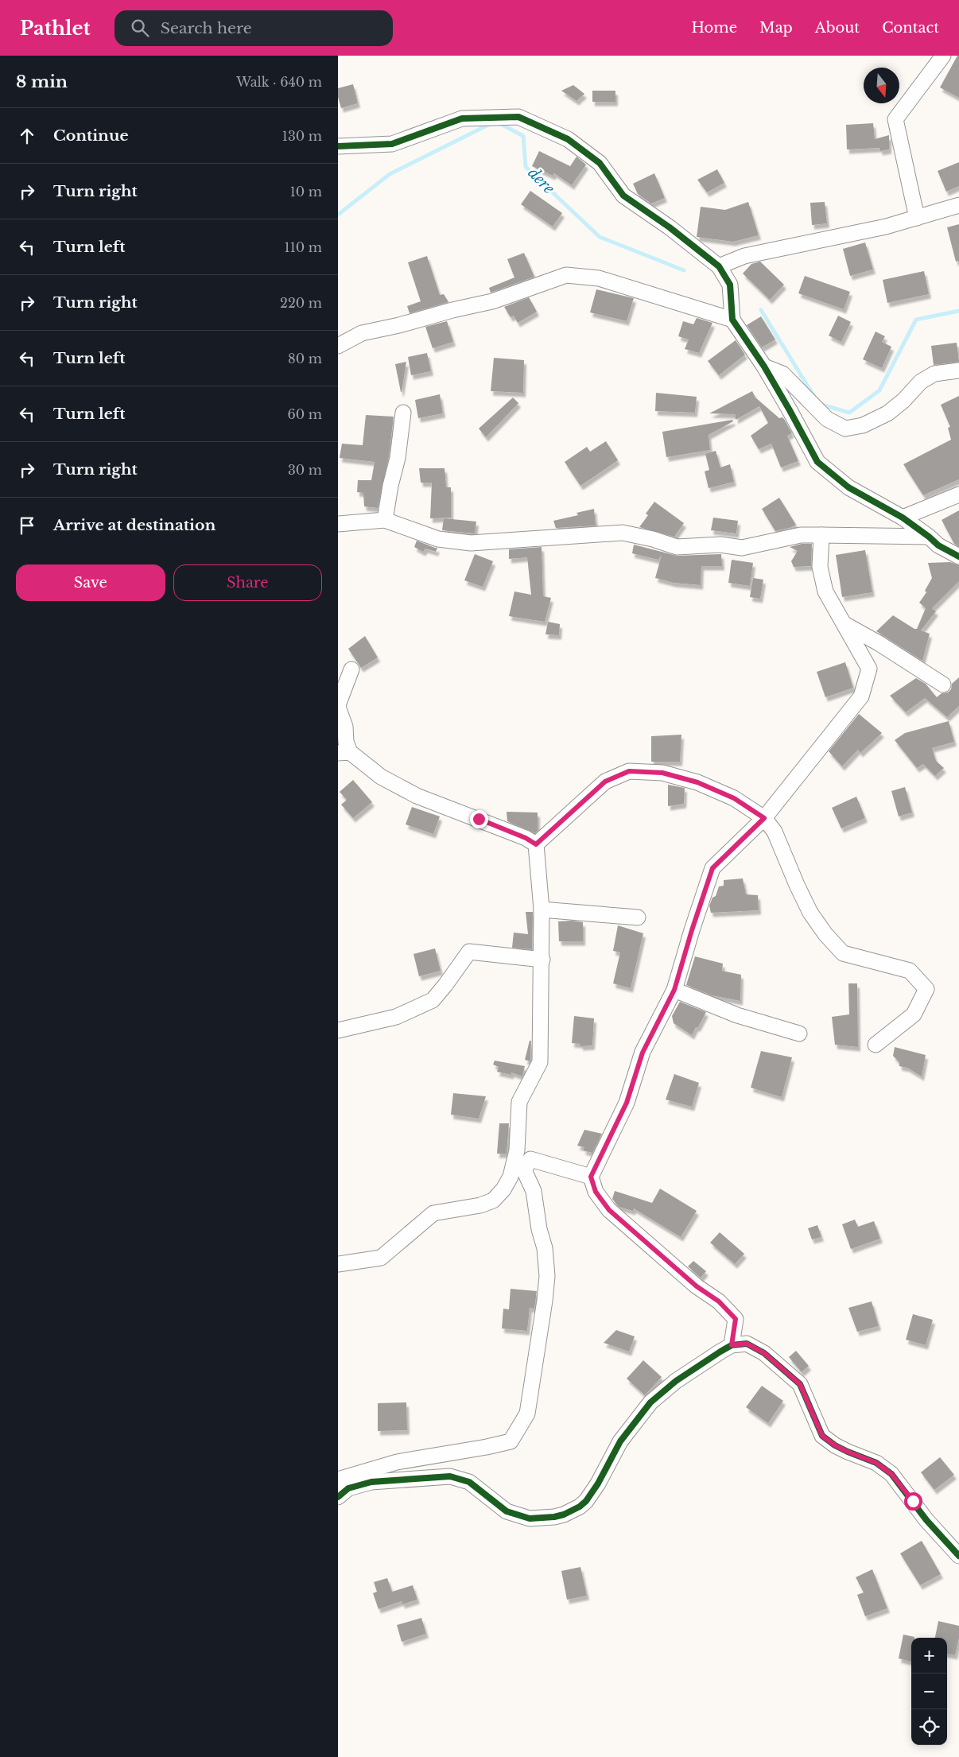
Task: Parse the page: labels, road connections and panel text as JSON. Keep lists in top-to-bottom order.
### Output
{
  "water": ["dere"],
  "north": "bottom",
  "page": {
    "header": "Pathlet",
    "search": "Search here",
    "nav": [
      "Home",
      "Map",
      "About",
      "Contact"
    ],
    "heading": ["8 min", "Walk · 640 m"],
    "list": [
      ["Continue", "130 m"],
      ["Turn right", "10 m"],
      ["Turn left", "110 m"],
      ["Turn right", "220 m"],
      ["Turn left", "80 m"],
      ["Turn left", "60 m"],
      ["Turn right", "30 m"],
      "Arrive at destination"
    ],
    "buttons": ["Save", "Share"],
    "map_buttons": ["+", "−"]
  }
}
